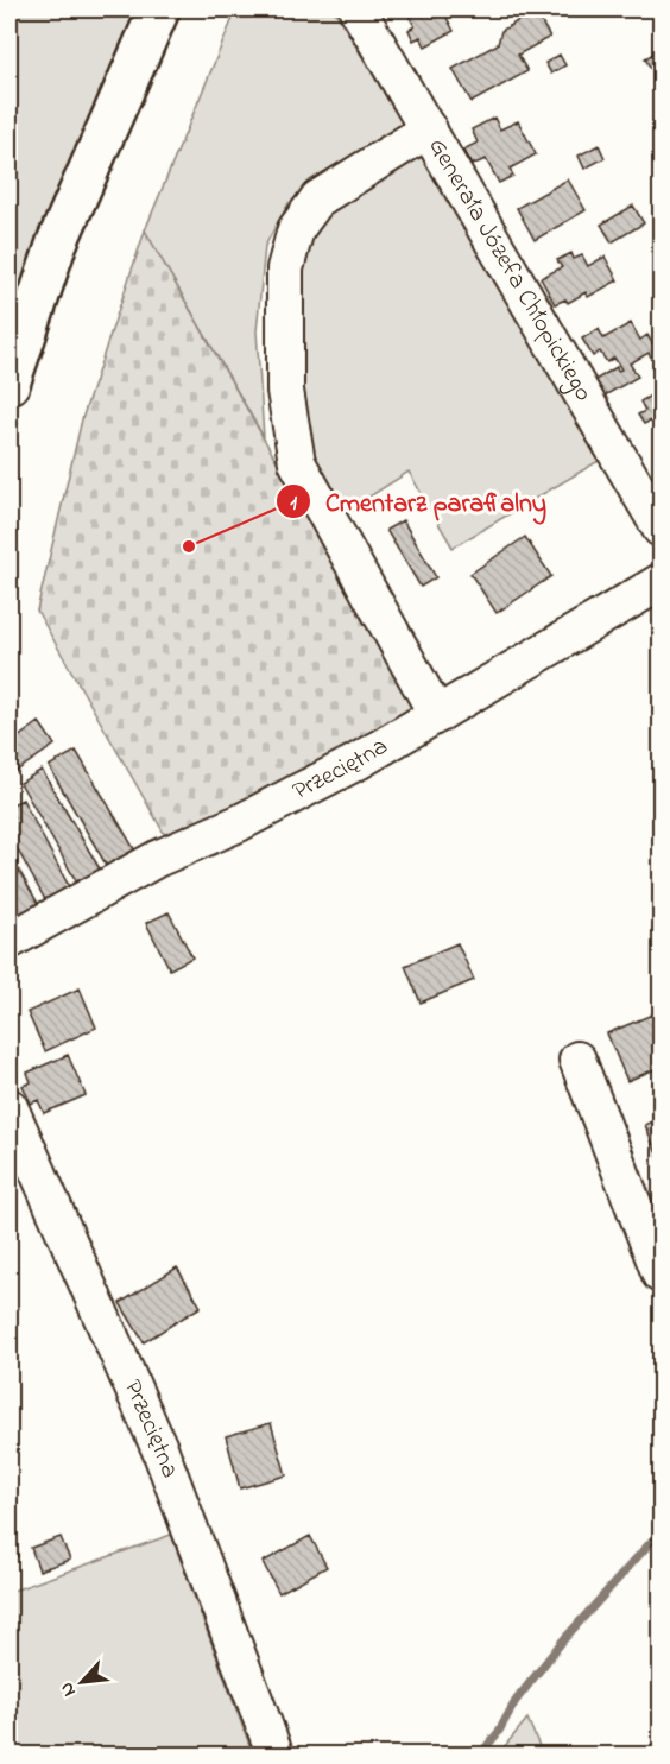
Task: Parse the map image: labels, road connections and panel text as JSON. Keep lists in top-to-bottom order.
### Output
{
  "streets": {
    "street": ["Generała Józefa Chłopickiego", "Przeciętna"]
  },
  "places": ["Cmentarz parafialny"],
  "north": "bottom left"
}
